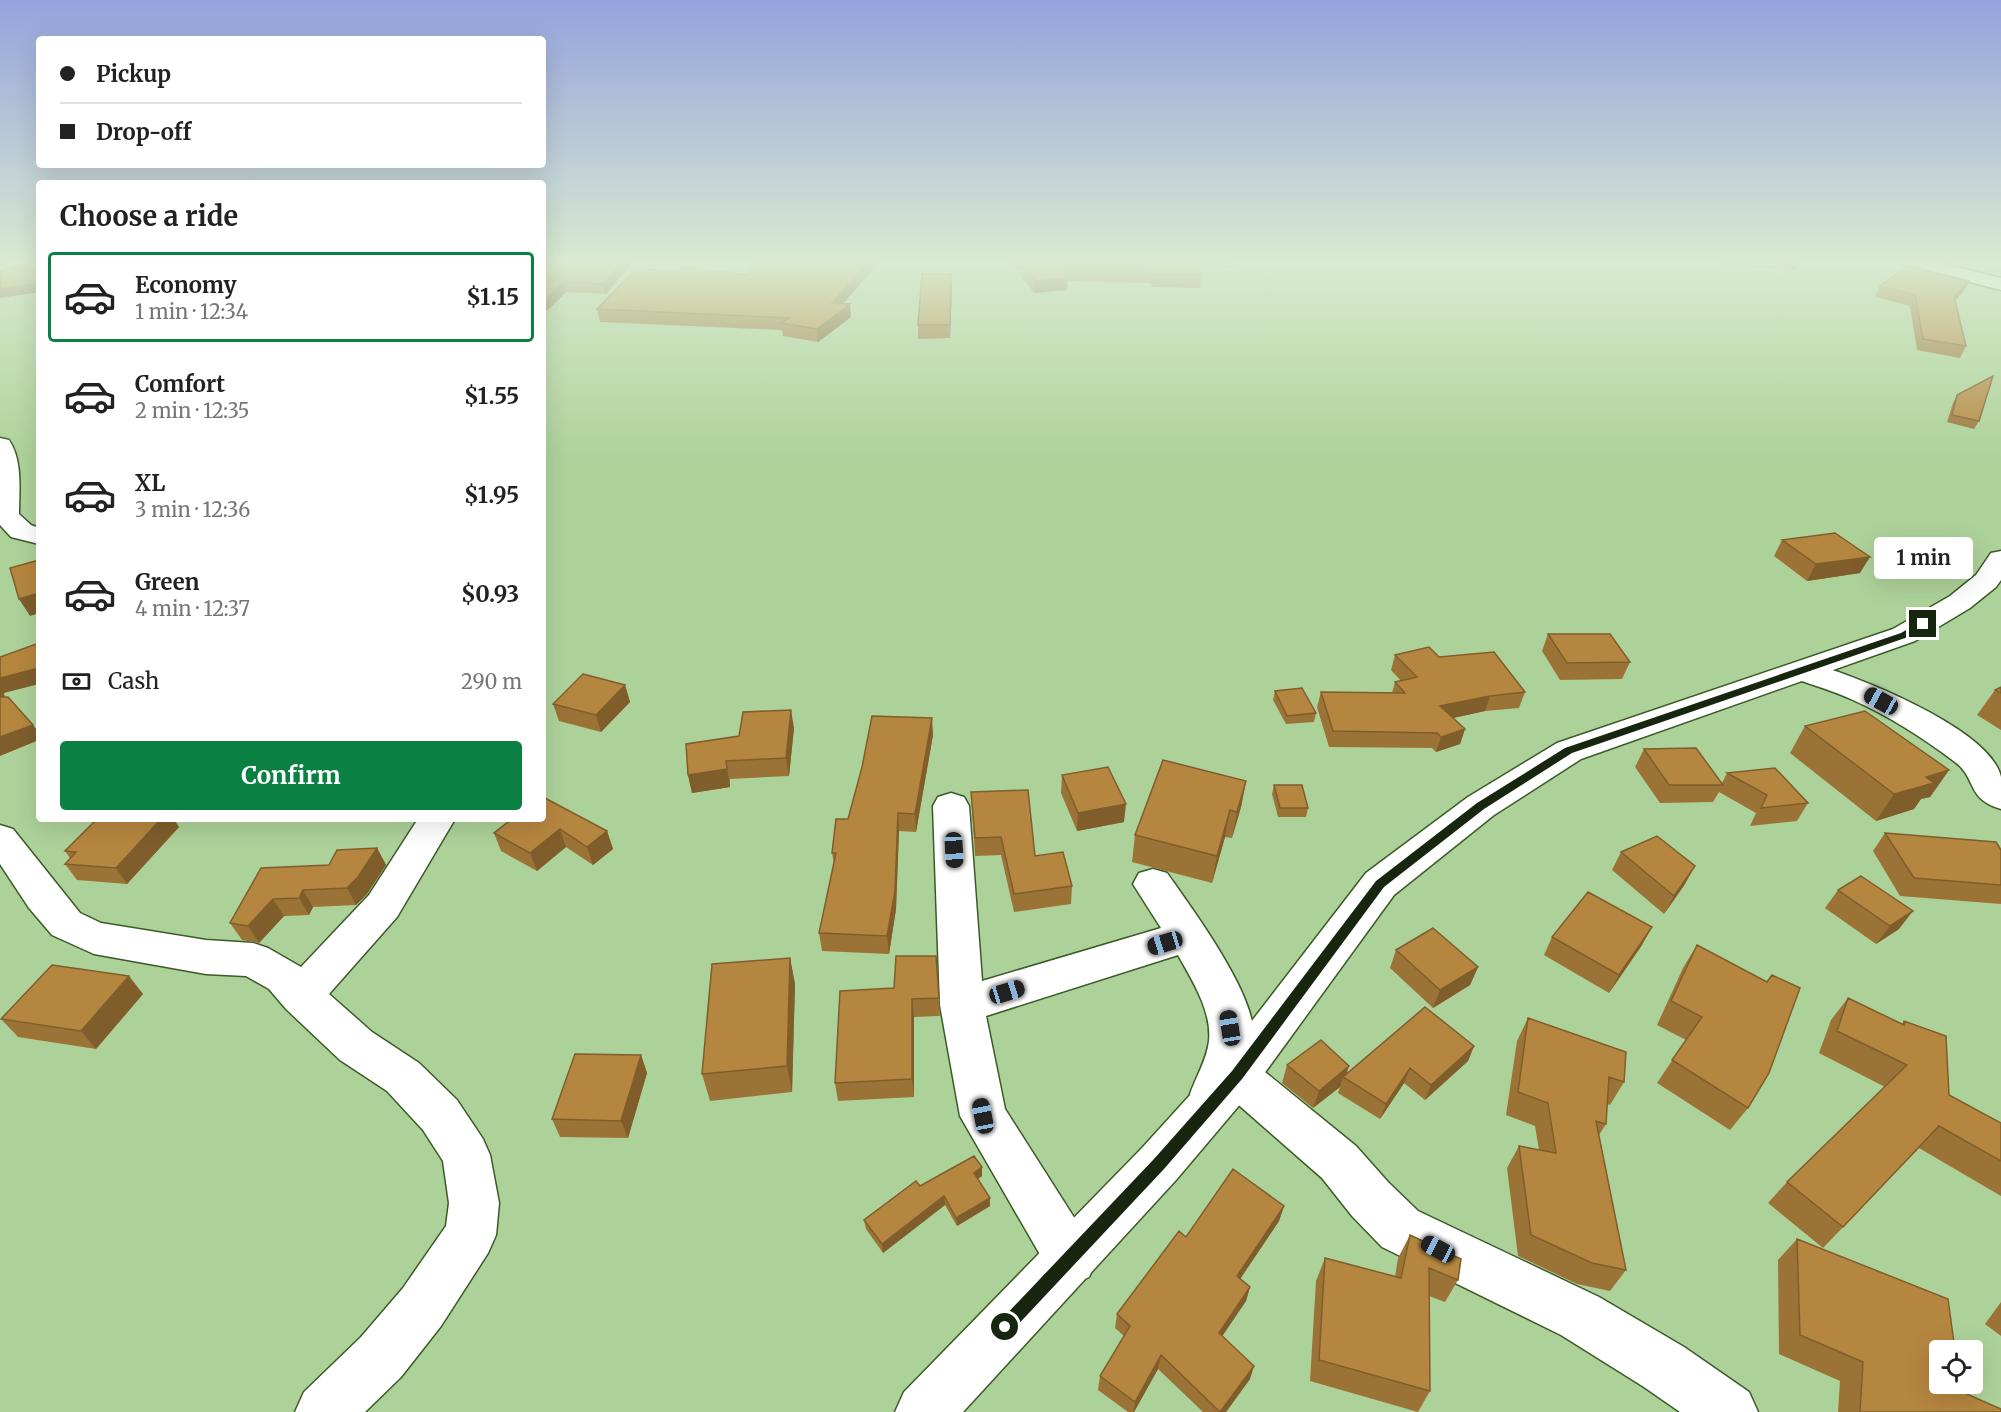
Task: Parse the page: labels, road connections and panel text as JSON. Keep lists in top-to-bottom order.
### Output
{
  "page": {
    "banner": ["Pickup", "Drop-off"],
    "heading": "Choose a ride",
    "list": [
      {
        "name": "Economy",
        "note": "1 min · 12:34",
        "value": "$1.15"
      },
      {
        "name": "Comfort",
        "note": "2 min · 12:35",
        "value": "$1.55"
      },
      {
        "name": "XL",
        "note": "3 min · 12:36",
        "value": "$1.95"
      },
      {
        "name": "Green",
        "note": "4 min · 12:37",
        "value": "$0.93"
      }
    ],
    "bubble": "1 min",
    "pay": ["Cash", "290 m"],
    "buttons": "Confirm"
  }
}
